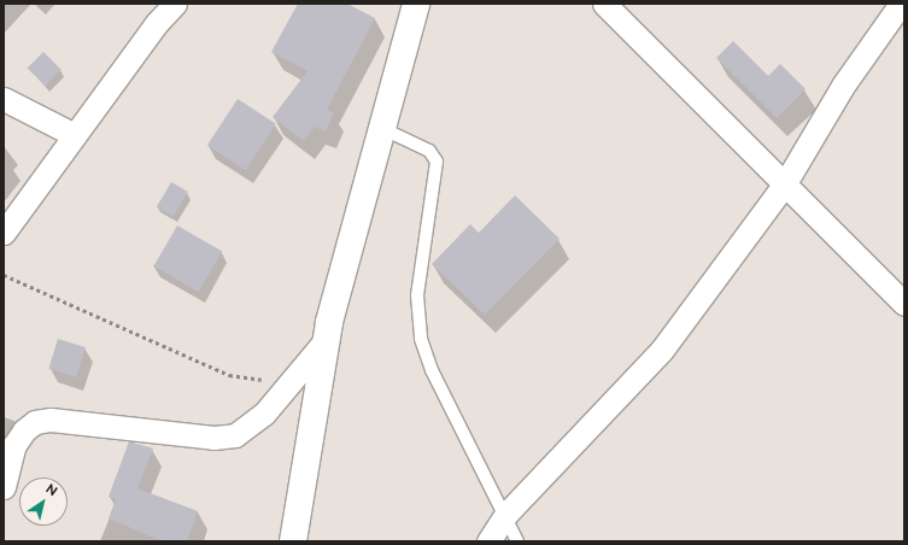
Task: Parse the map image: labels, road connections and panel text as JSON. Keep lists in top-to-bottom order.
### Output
{
  "north": "top right"
}
